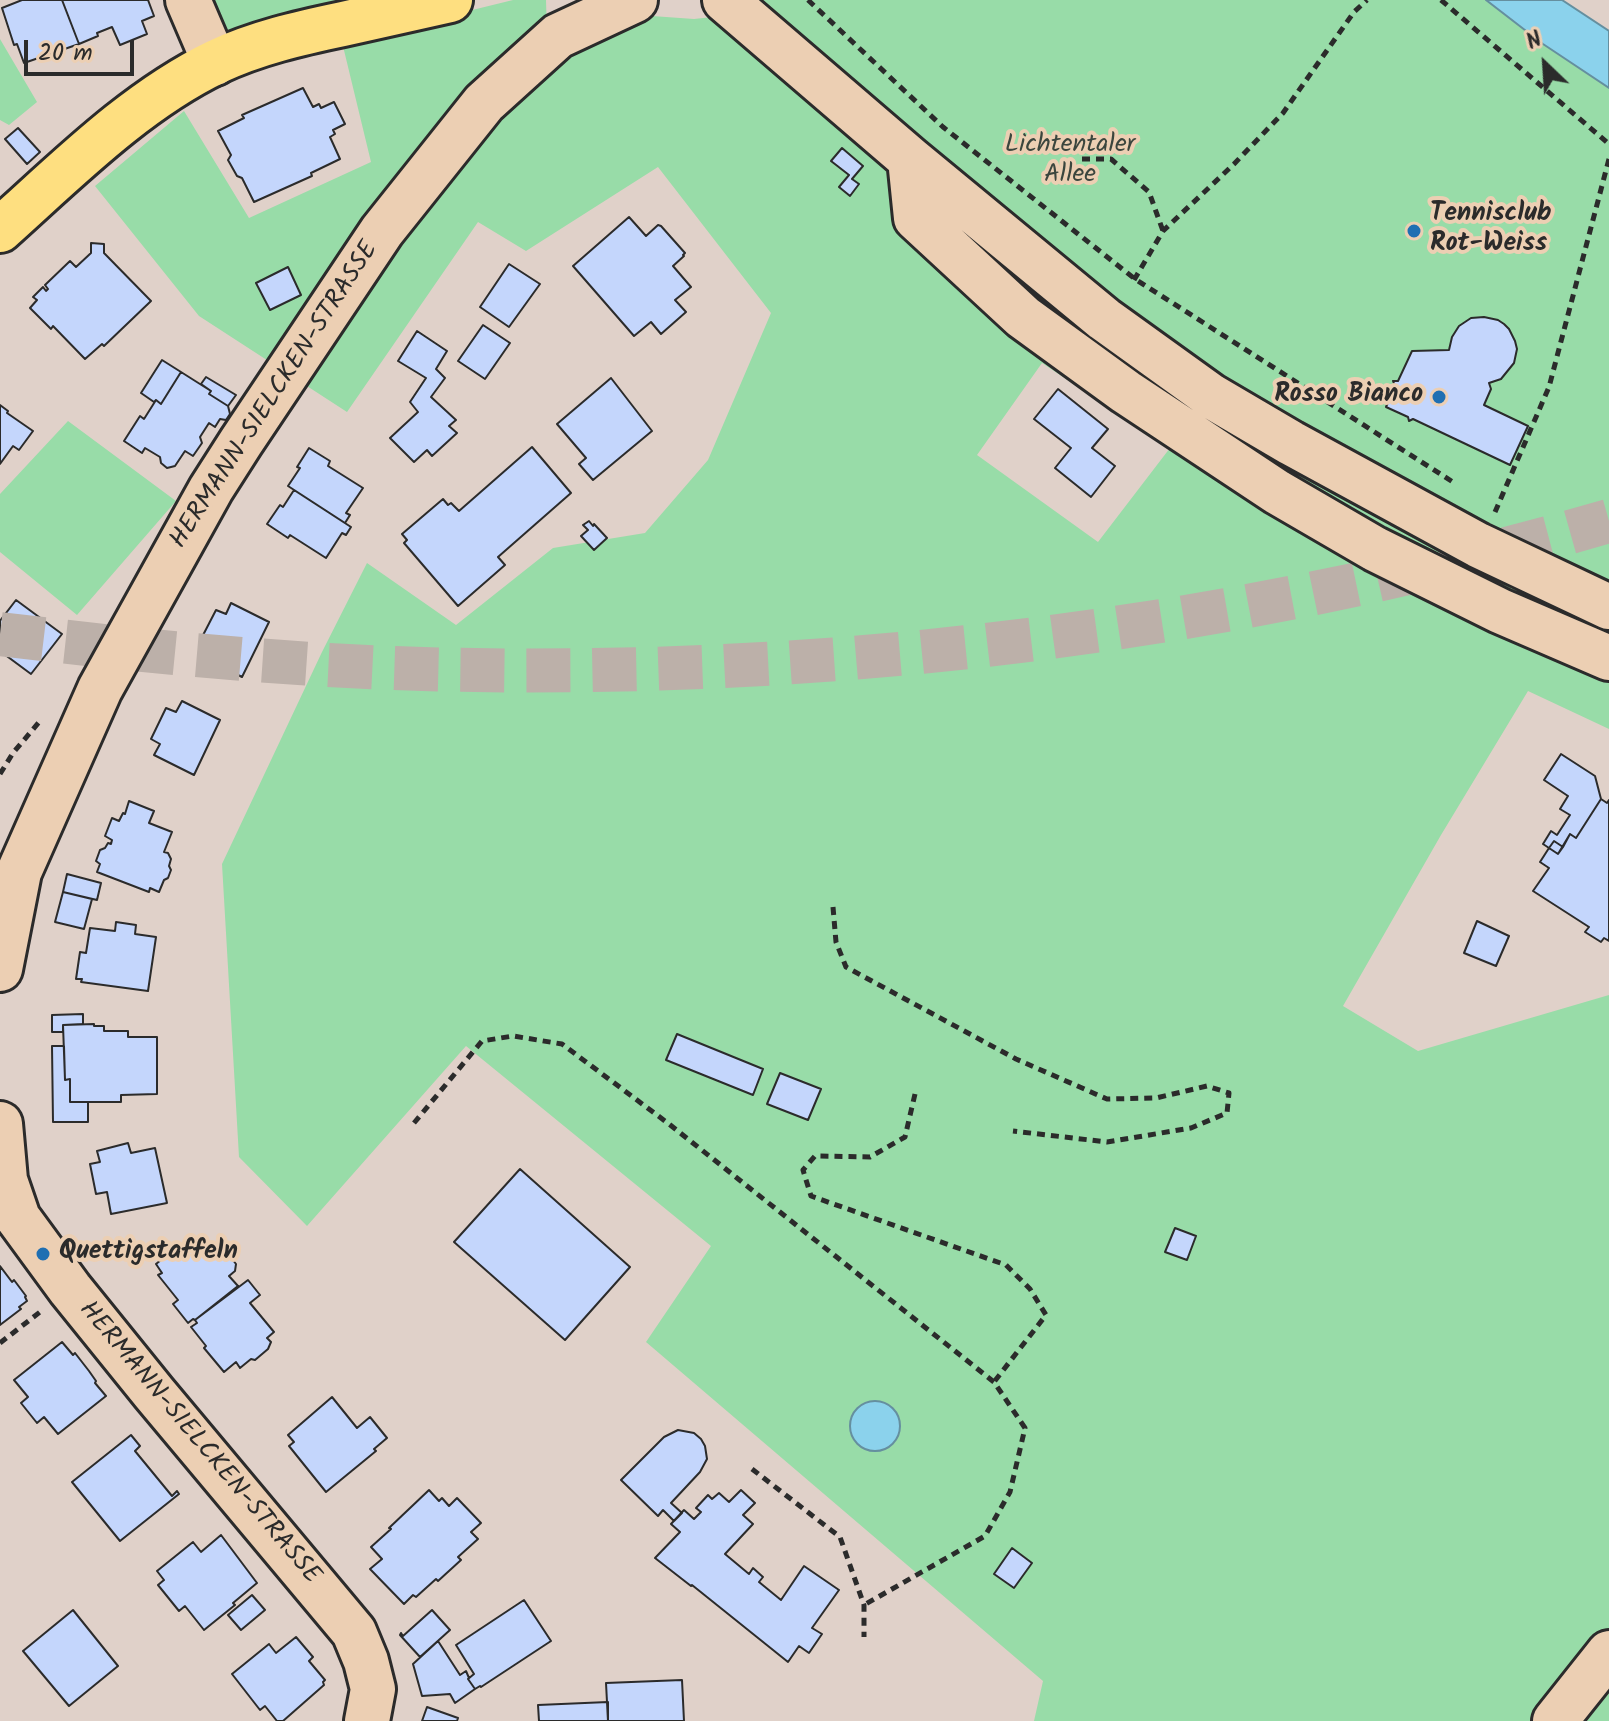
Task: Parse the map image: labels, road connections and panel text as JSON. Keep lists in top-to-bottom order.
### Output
{
  "streets": {
    "street": ["HERMANN-SIELCKEN-STRASSE"]
  },
  "parks": ["Lichtentaler Allee"],
  "places": ["Tennisclub Rot-Weiss", "Rosso Bianco", "Quettigstaffeln"],
  "scale_bar": "20 m",
  "north": "top left"
}
